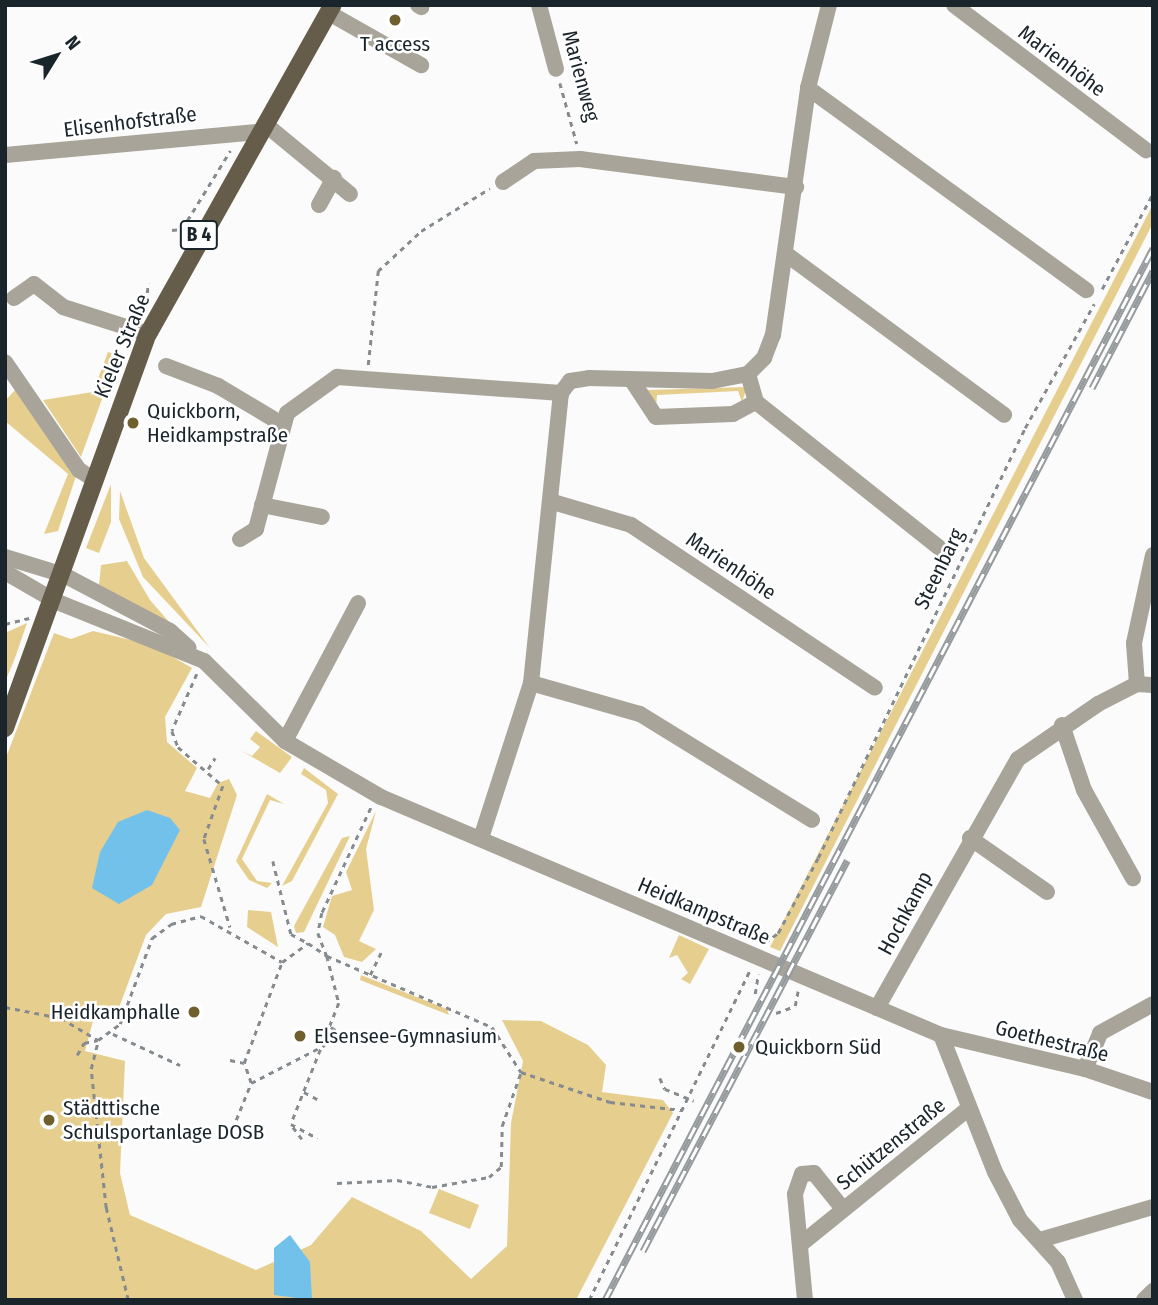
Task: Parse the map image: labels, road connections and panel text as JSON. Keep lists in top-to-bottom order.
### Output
{
  "streets": {
    "main road": ["B 4", "Kieler Straße"],
    "street": [
      "Marienhöhe",
      "Marienweg",
      "Elisenhofstraße",
      "Heidkampstraße",
      "Hochkamp",
      "Goethestraße",
      "Schützenstraße"
    ],
    "path": ["Steenbarg"]
  },
  "crossings": [
    ["Elisenhofstraße", "Kieler Straße"],
    ["Kieler Straße", "Heidkampstraße"],
    ["Steenbarg", "Heidkampstraße"],
    ["Heidkampstraße", "Hochkamp"],
    ["Heidkampstraße", "Goethestraße"]
  ],
  "places": [
    "T access",
    "Quickborn, Heidkampstraße",
    "Heidkamphalle",
    "Elsensee-Gymnasium",
    "Quickborn Süd",
    "Städttische Schulsportanlage DOSB"
  ],
  "north": "top right"
}
